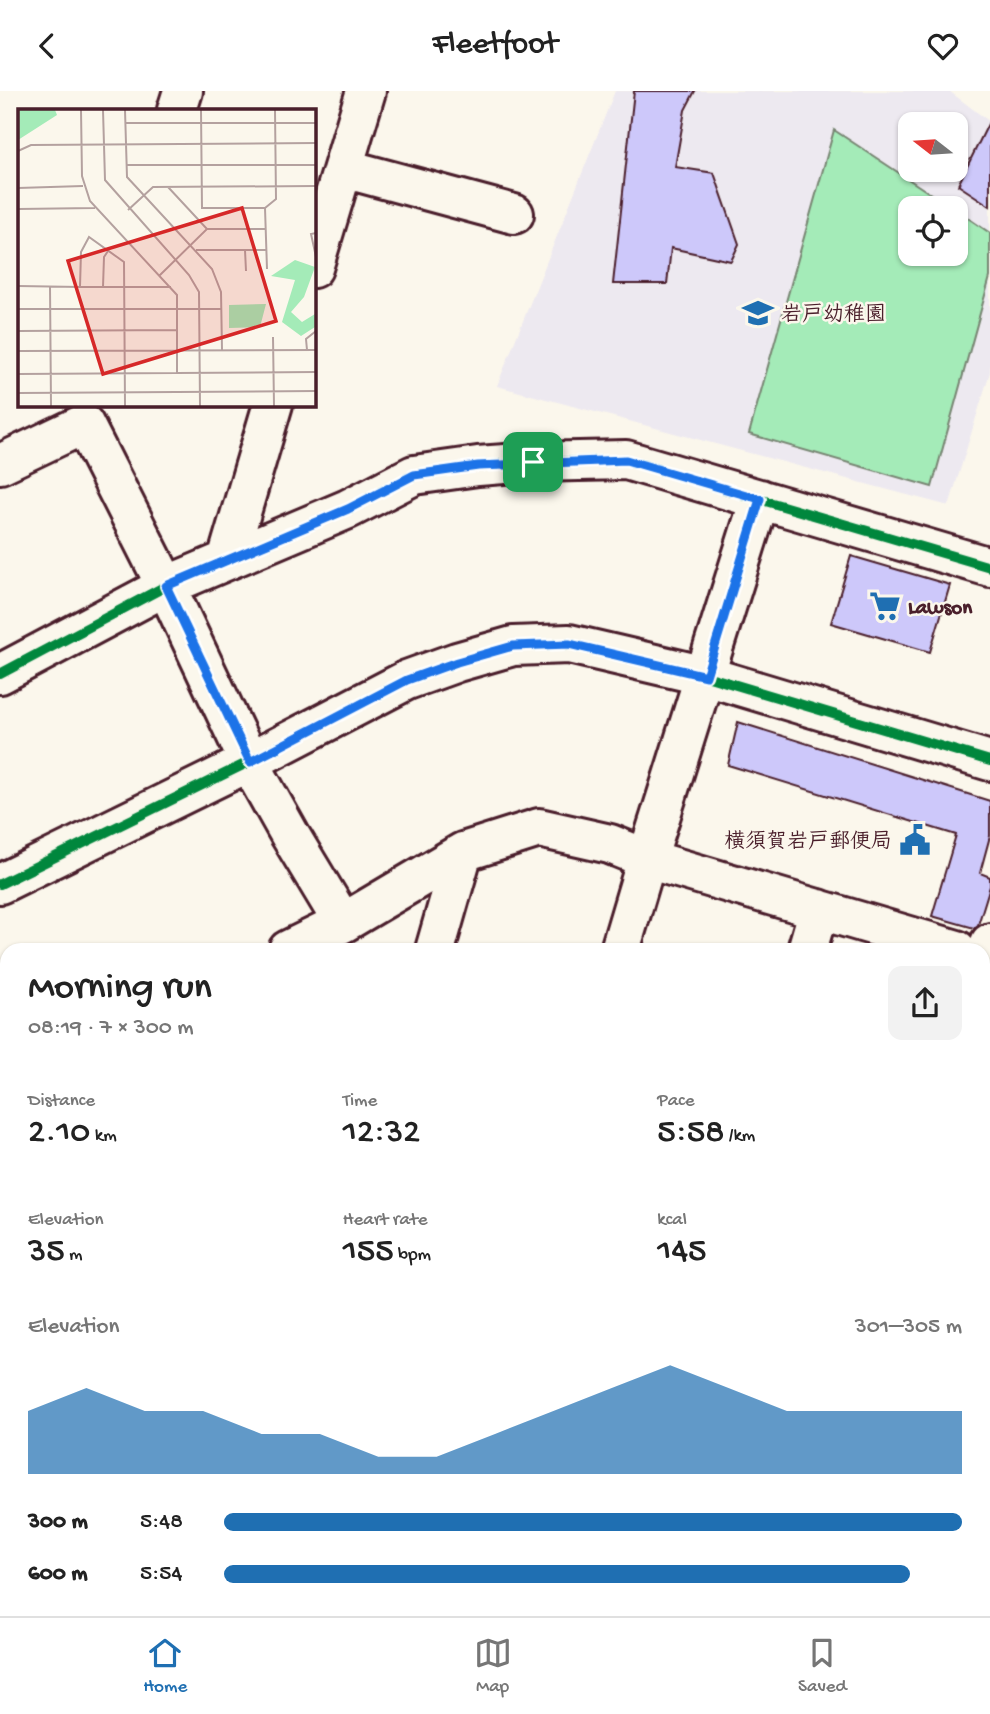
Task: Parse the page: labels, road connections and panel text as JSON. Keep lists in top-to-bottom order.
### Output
{
  "places": {
    "school or university": ["岩戸幼稚園"],
    "supermarket": ["Lawson"],
    "public building": ["横須賀岩戸郵便局"]
  },
  "north": "left",
  "page": {
    "header": "Fleetfoot",
    "heading": ["Morning run", "08:19 · 7 × 300 m"],
    "stats": [
      ["Distance", "2.10 km"],
      ["Time", "12:32"],
      ["Pace", "5:58 /km"],
      ["Elevation", "35 m"],
      ["Heart rate", "155 bpm"],
      ["kcal", "145"]
    ],
    "chart": ["Elevation", "301–305 m"],
    "list": [
      {
        "name": "300 m",
        "note": "5:48"
      },
      {
        "name": "600 m",
        "note": "5:54"
      }
    ],
    "tabs": ["Home", "Map", "Saved"]
  }
}
